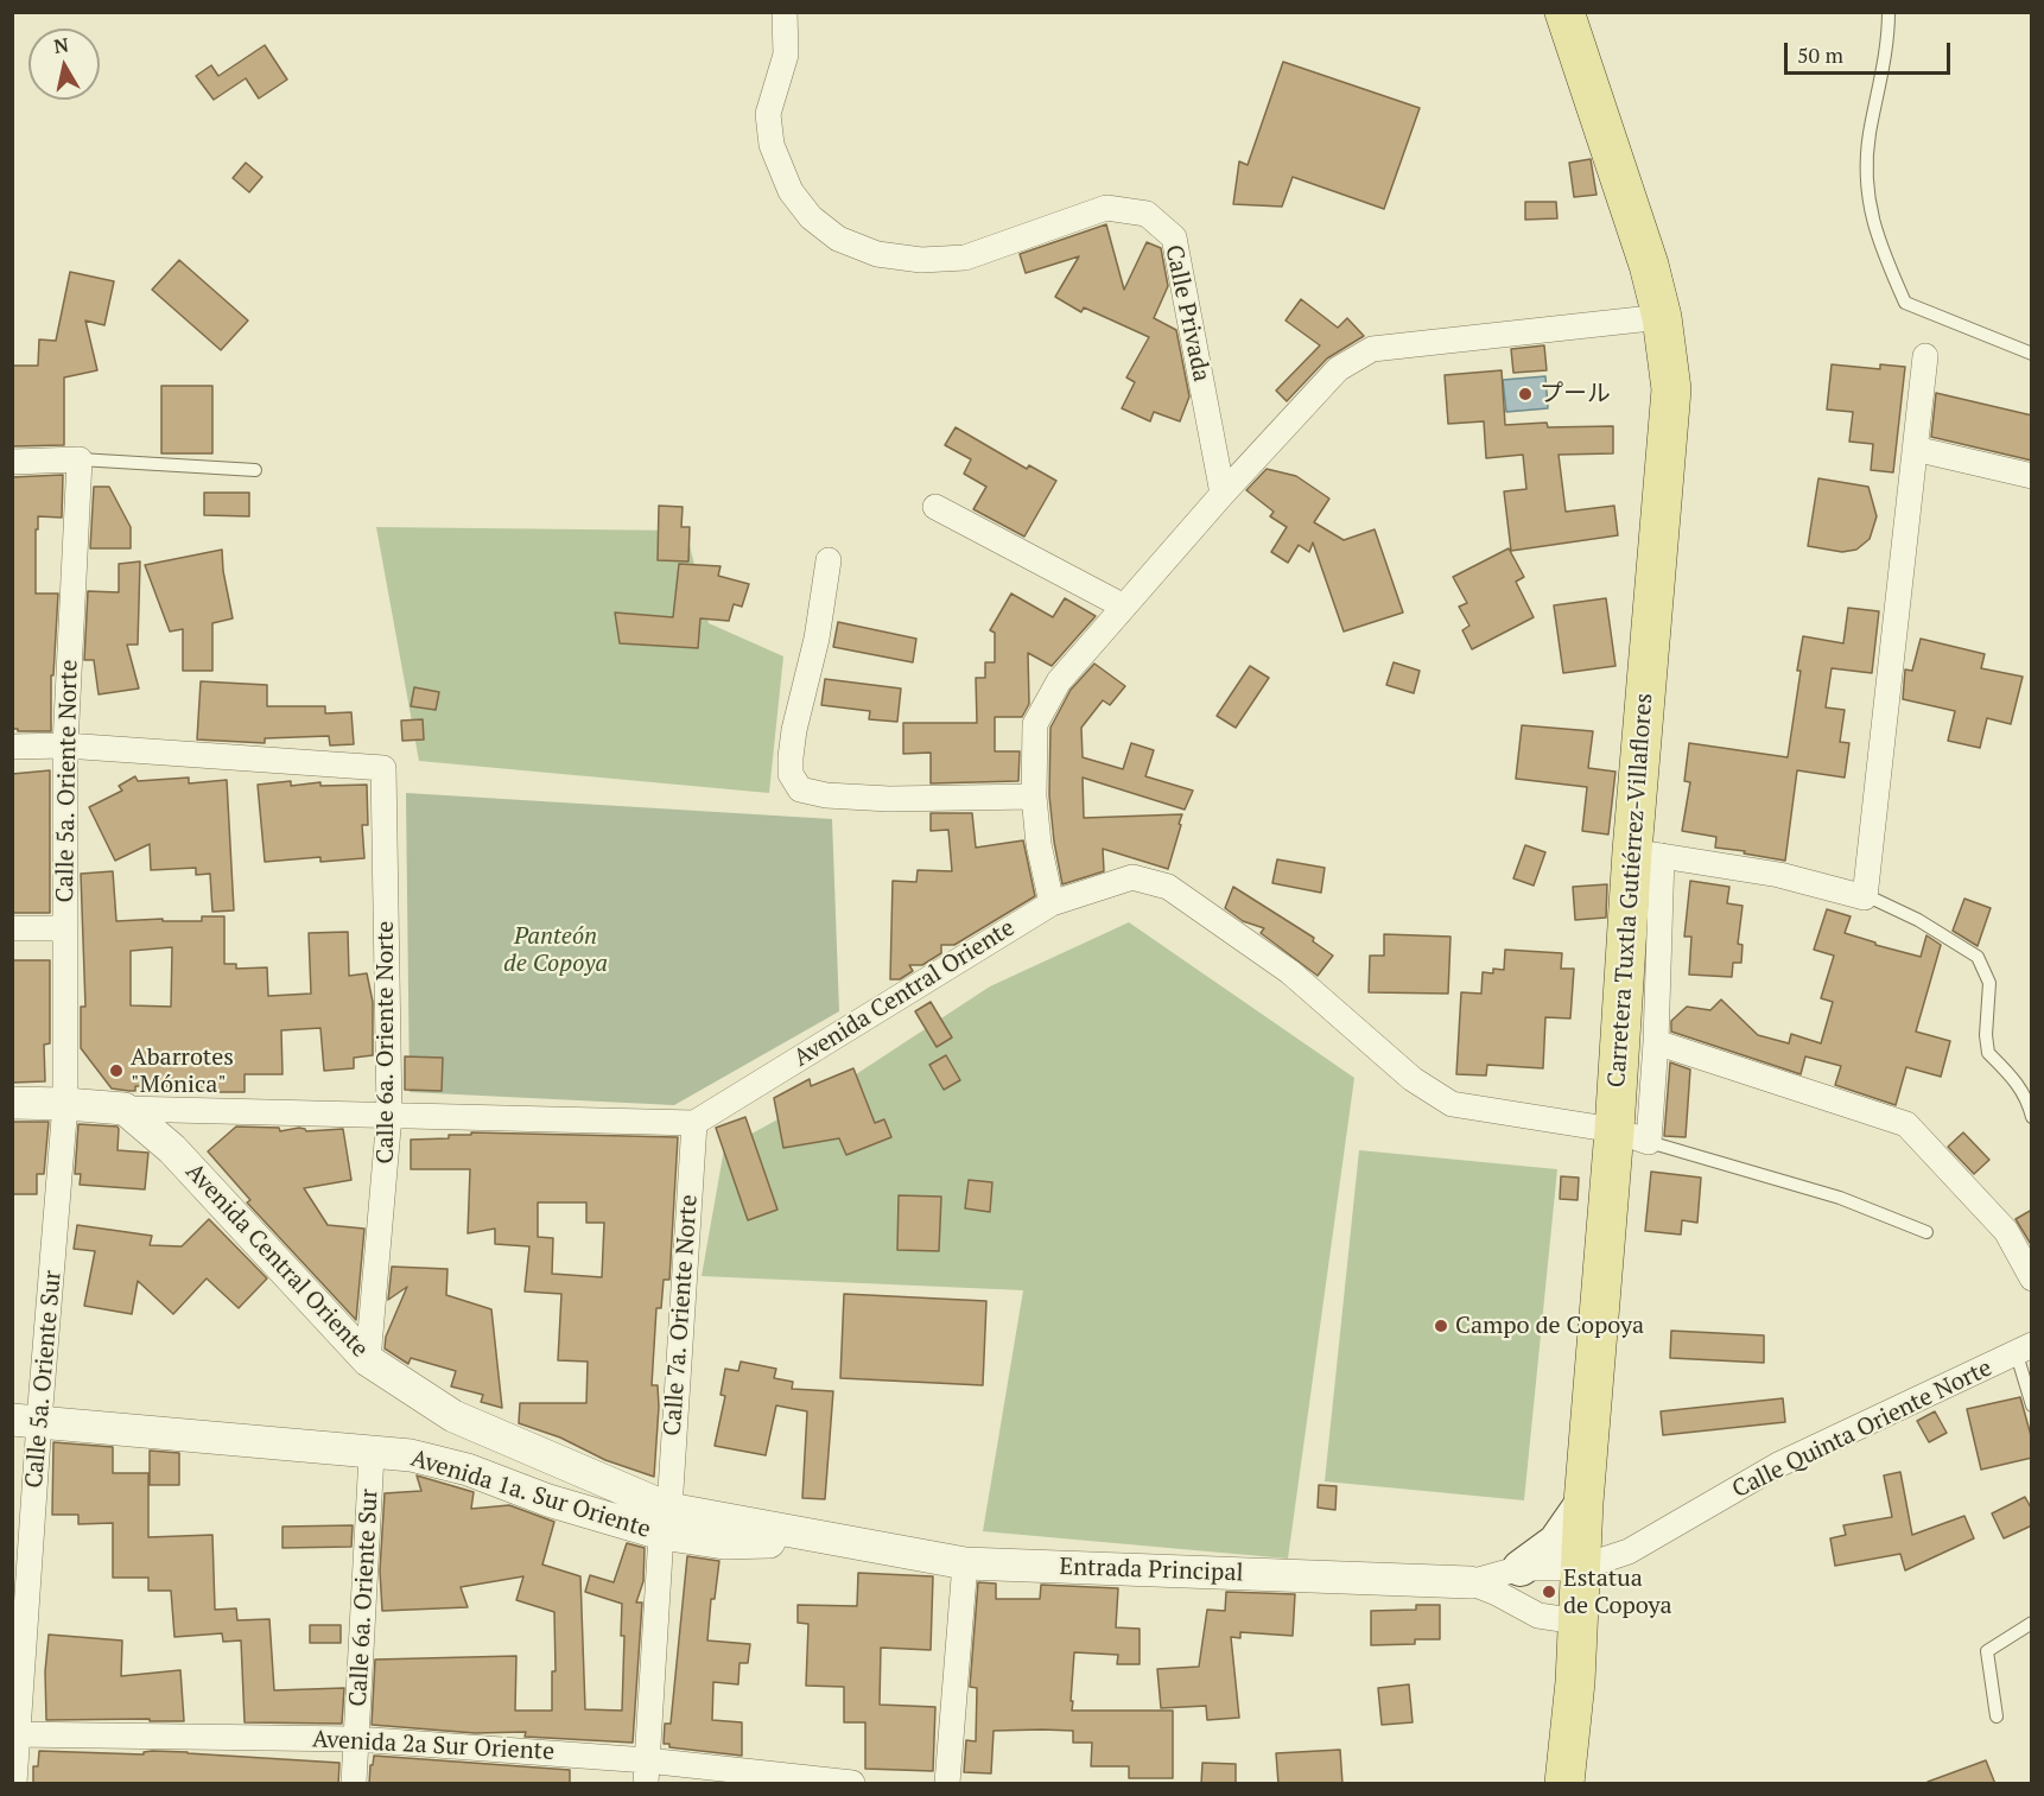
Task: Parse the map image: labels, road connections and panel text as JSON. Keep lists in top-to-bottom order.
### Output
{
  "streets": {
    "main road": ["Carretera Tuxtla Gutiérrez-Villaflores"],
    "street": [
      "Calle Privada",
      "Calle 5a. Oriente Norte",
      "Avenida Central Oriente",
      "Calle 6a. Oriente Norte",
      "Calle 7a. Oriente Norte",
      "Calle 5a. Oriente Sur",
      "Calle Quinta Oriente Norte",
      "Avenida 1a. Sur Oriente",
      "Entrada Principal",
      "Calle 6a. Oriente Sur",
      "Avenida 2a Sur Oriente"
    ]
  },
  "crossings": [
    ["Calle 5a. Oriente Norte", "Calle 6a. Oriente Norte"],
    ["Calle 5a. Oriente Norte", "Calle 5a. Oriente Sur"],
    ["Carretera Tuxtla Gutiérrez-Villaflores", "Avenida Central Oriente"],
    ["Carretera Tuxtla Gutiérrez-Villaflores", "Calle Quinta Oriente Norte"],
    ["Avenida Central Oriente", "Calle 6a. Oriente Norte"],
    ["Avenida Central Oriente", "Calle 7a. Oriente Norte"],
    ["Avenida Central Oriente", "Avenida 1a. Sur Oriente"],
    ["Calle 7a. Oriente Norte", "Avenida 1a. Sur Oriente"],
    ["Calle 7a. Oriente Norte", "Avenida 2a Sur Oriente"],
    ["Calle 5a. Oriente Sur", "Avenida 1a. Sur Oriente"],
    ["Calle 5a. Oriente Sur", "Avenida 2a Sur Oriente"],
    ["Calle Quinta Oriente Norte", "Entrada Principal"],
    ["Avenida 1a. Sur Oriente", "Entrada Principal"],
    ["Avenida 1a. Sur Oriente", "Calle 6a. Oriente Sur"],
    ["Calle 6a. Oriente Sur", "Avenida 2a Sur Oriente"]
  ],
  "parks": ["Panteón de Copoya"],
  "places": [
    "プール",
    "Abarrotes \"Mónica\"",
    "Campo de Copoya",
    "Estatua de Copoya"
  ],
  "scale_bar": "50 m",
  "north": "top"
}
